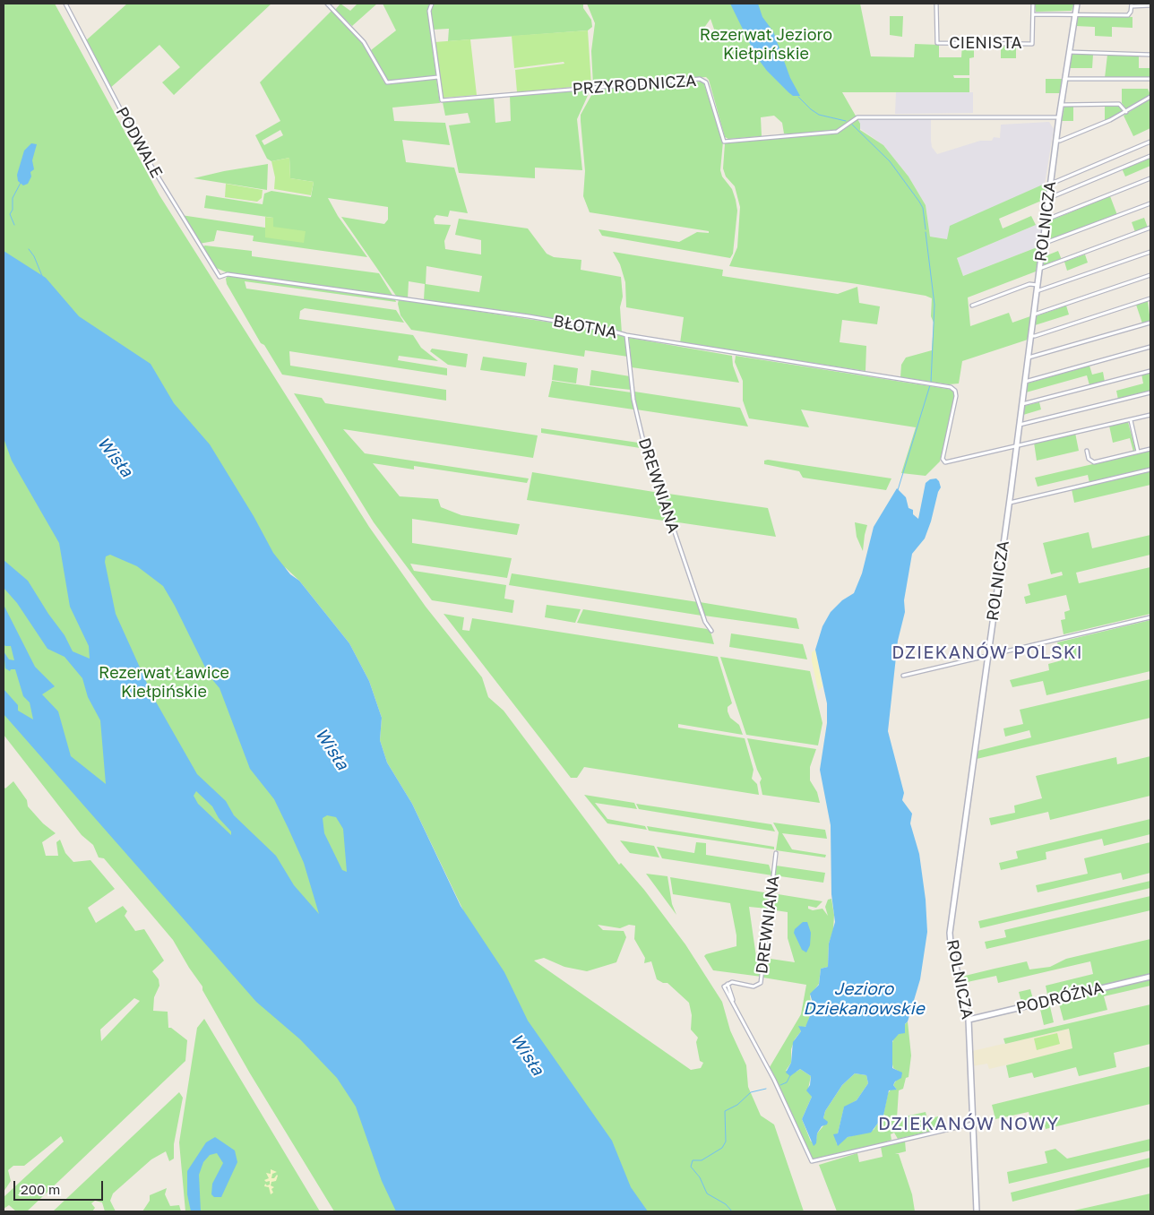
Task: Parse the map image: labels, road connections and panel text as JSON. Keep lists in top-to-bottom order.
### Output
{
  "streets": {
    "street": [
      "CIENISTA",
      "PRZYRODNICZA",
      "PODWALE",
      "ROLNICZA",
      "BŁOTNA",
      "DREWNIANA",
      "PODRÓŻNA"
    ]
  },
  "crossings": [
    ["CIENISTA", "ROLNICZA"],
    ["PRZYRODNICZA", "ROLNICZA"],
    ["PODWALE", "BŁOTNA"],
    ["ROLNICZA", "BŁOTNA"],
    ["ROLNICZA", "PODRÓŻNA"],
    ["BŁOTNA", "DREWNIANA"]
  ],
  "districts": ["DZIEKANÓW POLSKI", "DZIEKANÓW NOWY"],
  "water": ["Wisła", "Jezioro Dziekanowskie"],
  "parks": ["Rezerwat Jezioro Kiełpińskie", "Rezerwat Ławice Kiełpińskie"],
  "scale_bar": "200 m"
}
